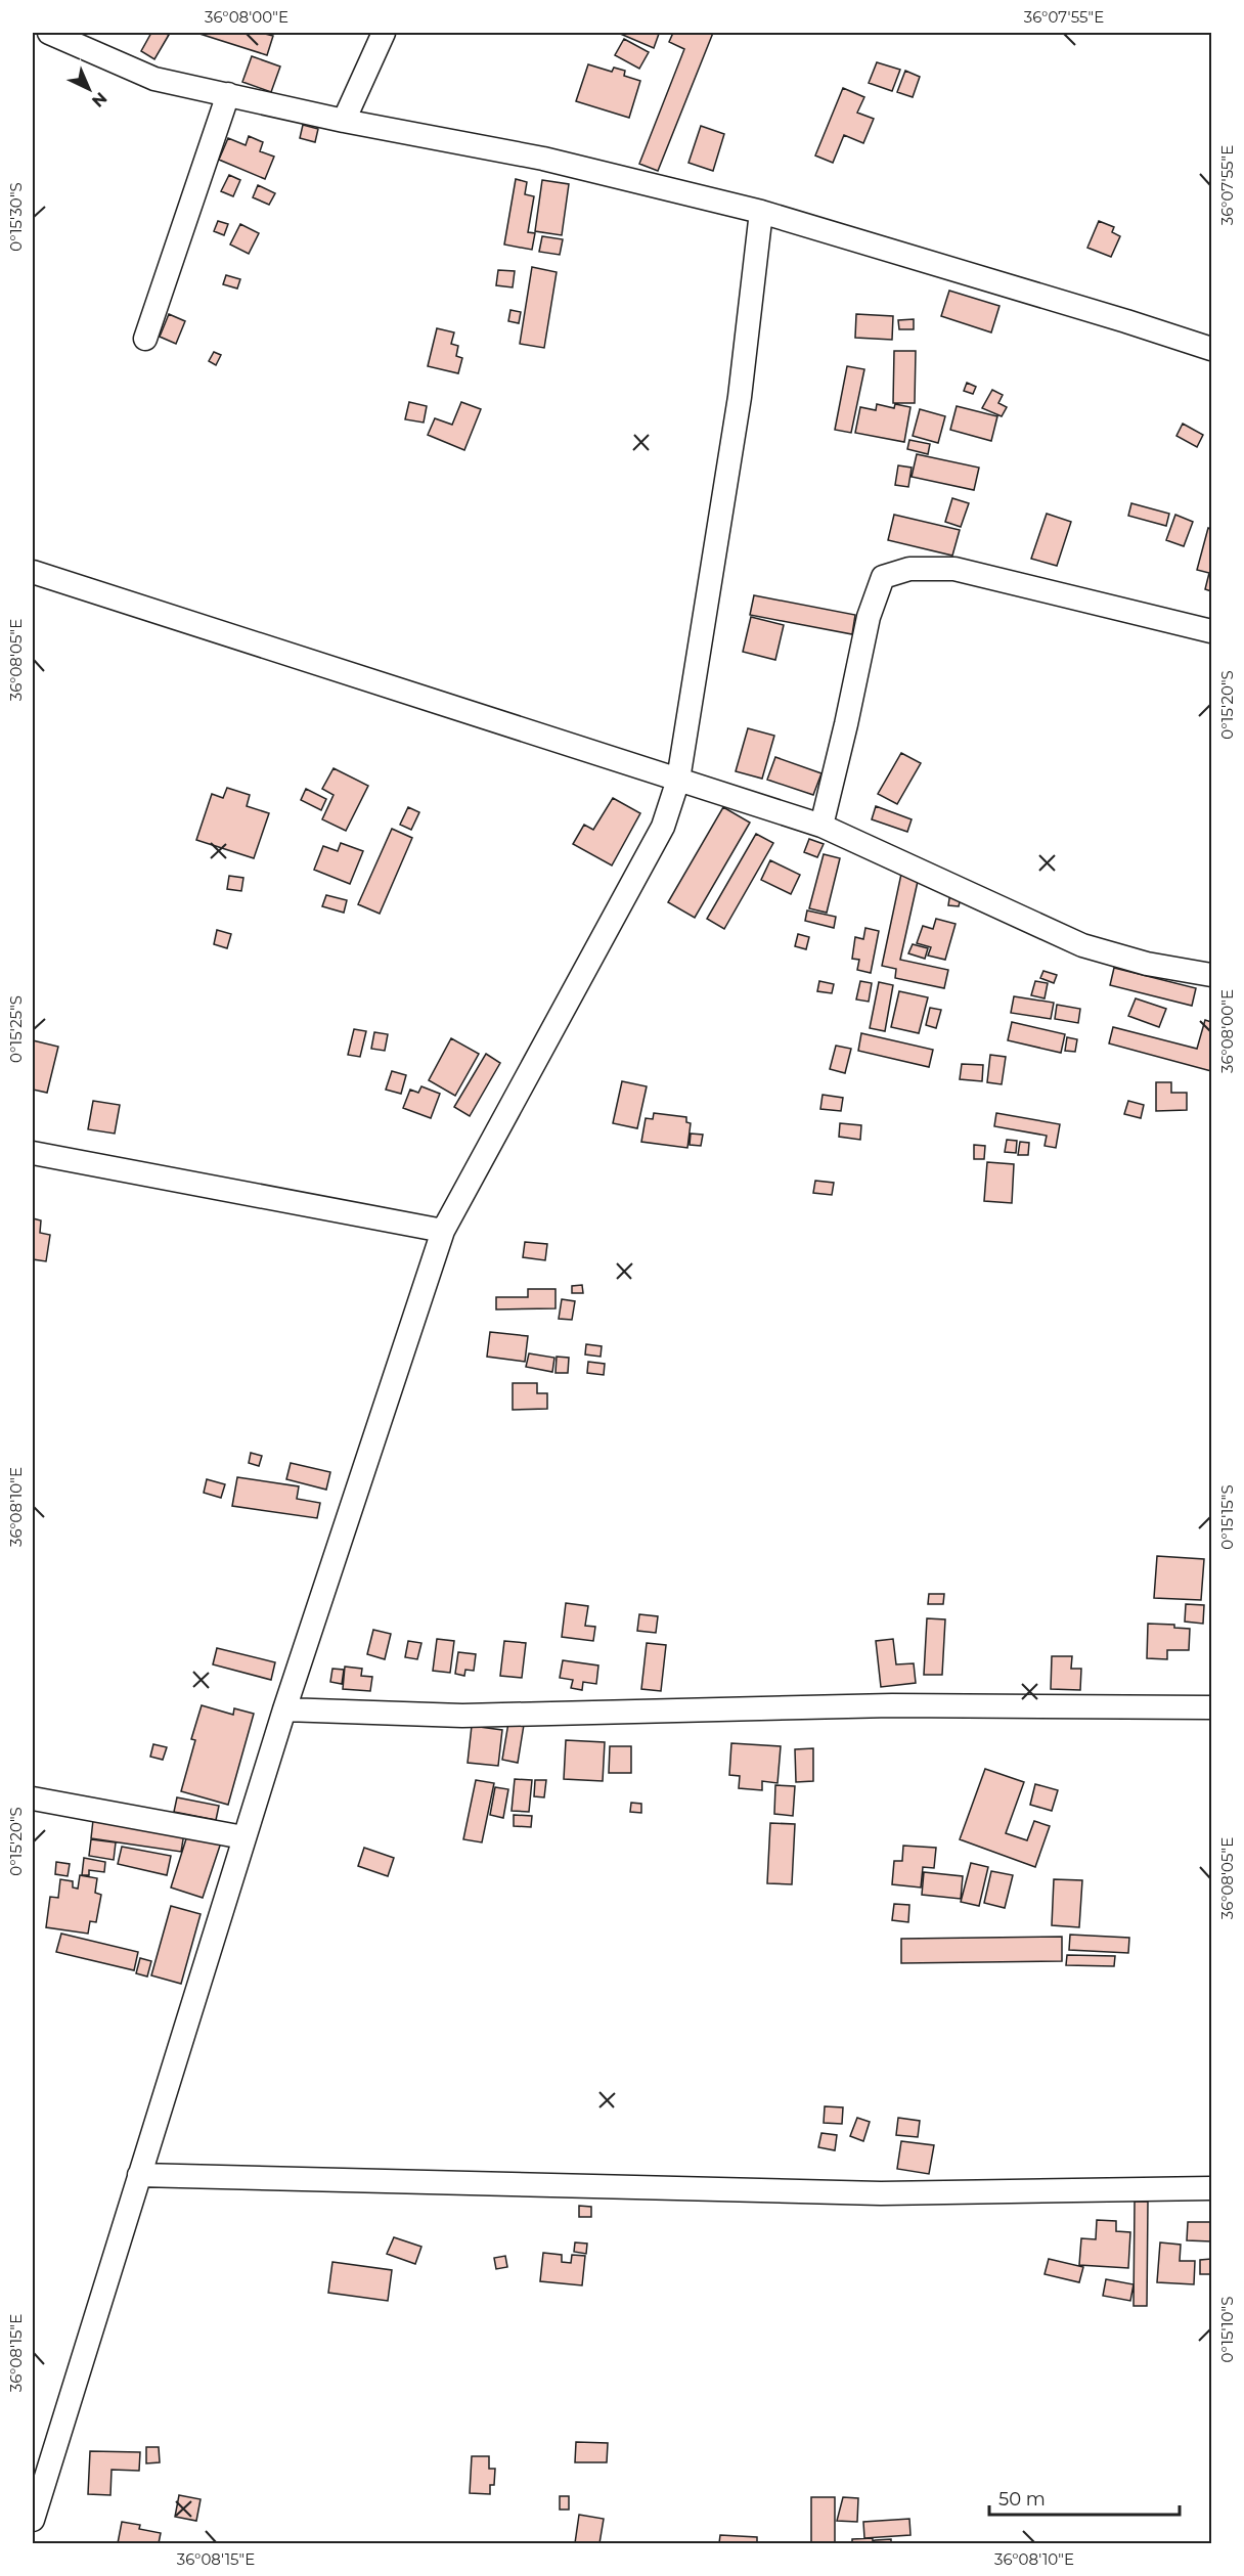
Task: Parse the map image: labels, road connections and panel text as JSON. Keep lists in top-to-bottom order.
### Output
{
  "scale_bar": "50 m",
  "north": "bottom right",
  "coordinates": [
    "36°08'00\"E",
    "36°07'55\"E",
    "0°15'30\"S",
    "36°08'05\"E",
    "0°15'20\"S",
    "0°15'25\"S",
    "36°08'10\"E",
    "0°15'15\"S",
    "0°15'10\"S",
    "36°08'15\"E"
  ]
}
